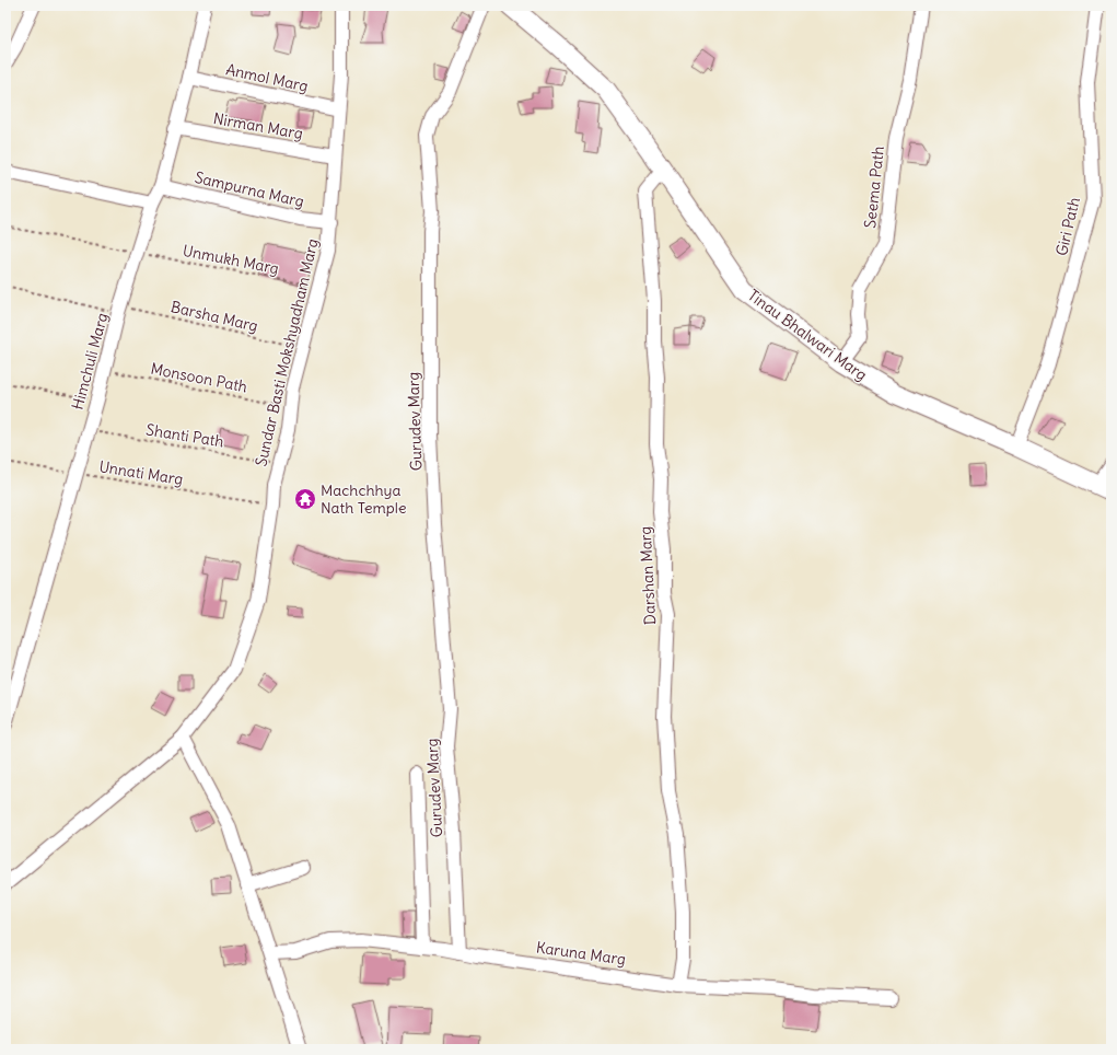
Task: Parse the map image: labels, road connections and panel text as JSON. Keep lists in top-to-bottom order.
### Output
{
  "streets": {
    "street": [
      "Anmol Marg",
      "Nirman Marg",
      "Seema Path",
      "Sampurna Marg",
      "Giri Path",
      "Tinau Bhalwari Marg",
      "Sundar Basti Mokshyadham Marg",
      "Himchuli Marg",
      "Gurudev Marg",
      "Darshan Marg",
      "Karuna Marg"
    ],
    "path": [
      "Unmukh Marg",
      "Barsha Marg",
      "Monsoon Path",
      "Shanti Path",
      "Unnati Marg"
    ]
  },
  "crossings": [
    ["Anmol Marg", "Sundar Basti Mokshyadham Marg"],
    ["Anmol Marg", "Himchuli Marg"],
    ["Nirman Marg", "Sundar Basti Mokshyadham Marg"],
    ["Nirman Marg", "Himchuli Marg"],
    ["Seema Path", "Tinau Bhalwari Marg"],
    ["Sampurna Marg", "Sundar Basti Mokshyadham Marg"],
    ["Sampurna Marg", "Himchuli Marg"],
    ["Giri Path", "Tinau Bhalwari Marg"],
    ["Unmukh Marg", "Sundar Basti Mokshyadham Marg"],
    ["Unmukh Marg", "Himchuli Marg"],
    ["Barsha Marg", "Sundar Basti Mokshyadham Marg"],
    ["Barsha Marg", "Himchuli Marg"],
    ["Tinau Bhalwari Marg", "Darshan Marg"],
    ["Sundar Basti Mokshyadham Marg", "Monsoon Path"],
    ["Sundar Basti Mokshyadham Marg", "Shanti Path"],
    ["Sundar Basti Mokshyadham Marg", "Unnati Marg"],
    ["Himchuli Marg", "Monsoon Path"],
    ["Himchuli Marg", "Shanti Path"],
    ["Himchuli Marg", "Unnati Marg"],
    ["Gurudev Marg", "Karuna Marg"],
    ["Darshan Marg", "Karuna Marg"]
  ],
  "places": {
    "temple": ["Machchhya Nath Temple"]
  }
}
